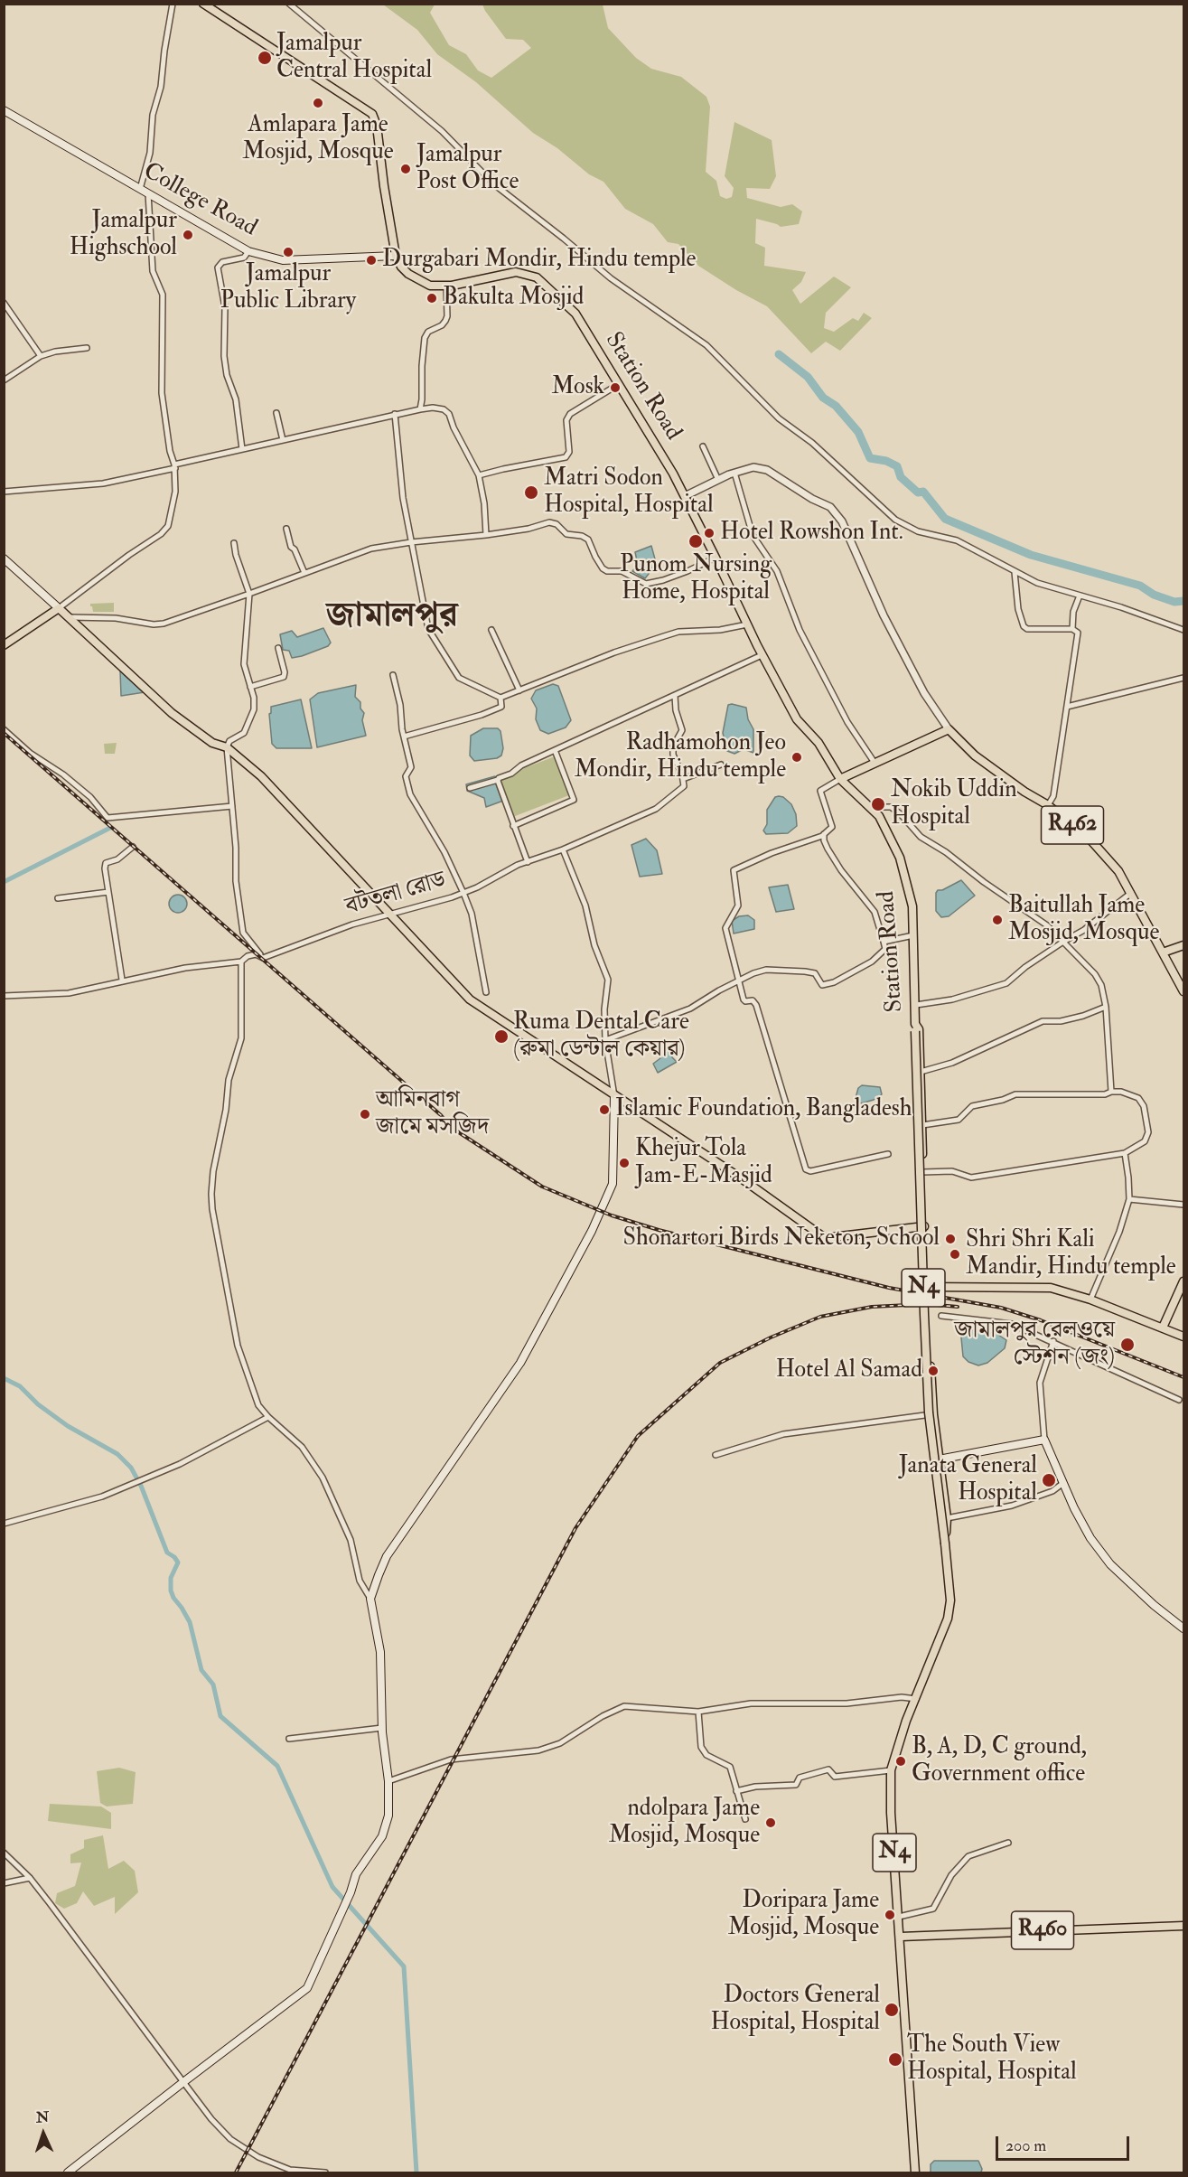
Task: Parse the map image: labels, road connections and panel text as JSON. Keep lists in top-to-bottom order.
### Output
{
  "streets": {
    "main road": [
      "College Road",
      "Station Road",
      "R462",
      "N4",
      "R460"
    ],
    "street": ["বটতলা রোড"]
  },
  "crossings": [
    ["College Road", "Station Road"],
    ["Station Road", "N4"],
    ["N4", "R460"]
  ],
  "districts": ["জামালপুর"],
  "places": [
    "Jamalpur Central Hospital",
    "Amlapara Jame Mosjid, Mosque",
    "Jamalpur Post Office",
    "Jamalpur Highschool",
    "Jamalpur Public Library",
    "Durgabari Mondir, Hindu temple",
    "Bakulta Mosjid",
    "Mosk",
    "Matri Sodon Hospital, Hospital",
    "Hotel Rowshon Int.",
    "Punom Nursing Home, Hospital",
    "Radhamohon Jeo Mondir, Hindu temple",
    "Nokib Uddin Hospital",
    "Baitullah Jame Mosjid, Mosque",
    "Ruma Dental Care (রুমা ডেন্টাল কেয়ার)",
    "Islamic Foundation, Bangladesh",
    "আমিনবাগ জামে মসজিদ",
    "Khejur Tola Jam-E-Masjid",
    "Shonartori Birds Neketon, School",
    "Shri Shri Kali Mandir, Hindu temple",
    "জামালপুর রেলওয়ে স্টেশন (জং)",
    "Hotel Al Samad",
    "Janata General Hospital",
    "B, A, D, C ground, Government office",
    "ndolpara Jame Mosjid, Mosque",
    "Doripara Jame Mosjid, Mosque",
    "Doctors General Hospital, Hospital",
    "The South View Hospital, Hospital"
  ],
  "scale_bar": "200 m",
  "north": "top"
}
